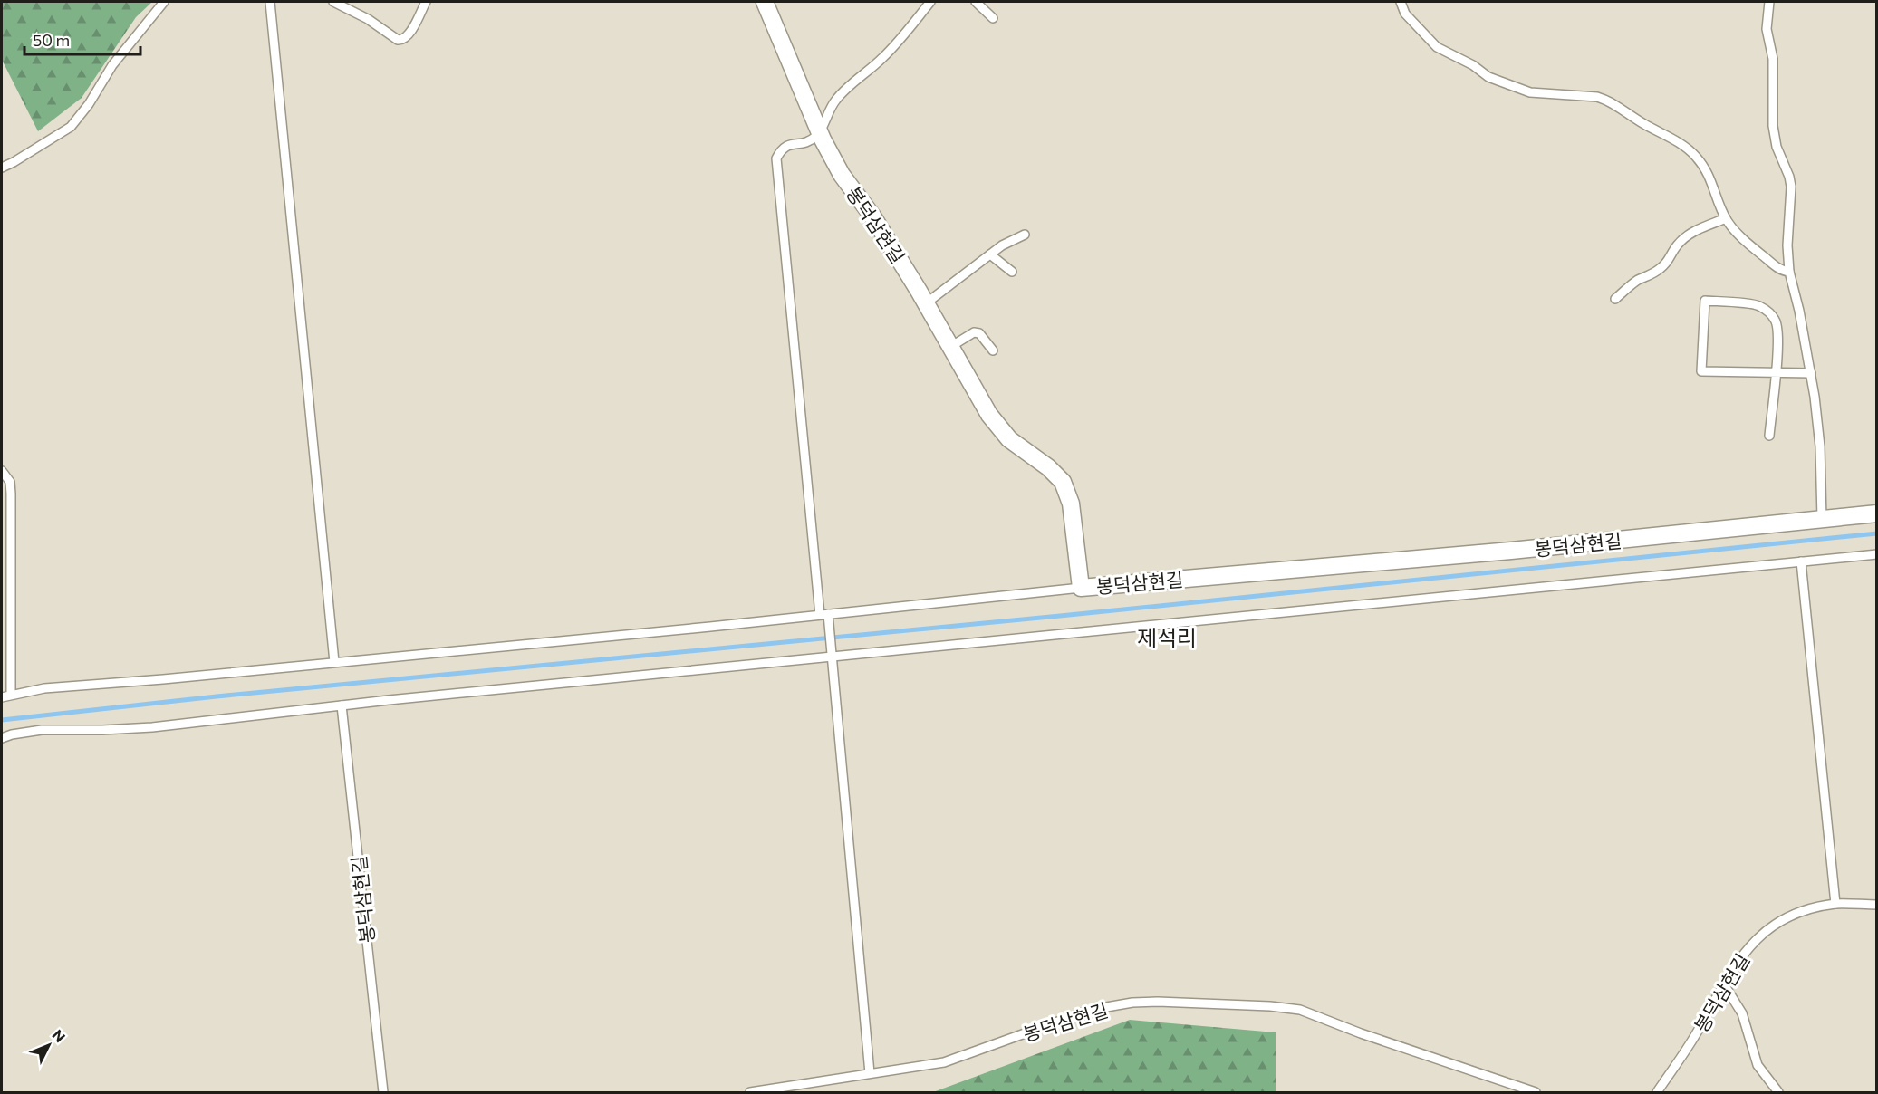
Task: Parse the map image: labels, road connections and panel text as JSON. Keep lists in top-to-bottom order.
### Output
{
  "streets": {
    "street": ["봉덕삼현길"]
  },
  "districts": ["제석리"],
  "scale_bar": "50 m",
  "north": "top right"
}
